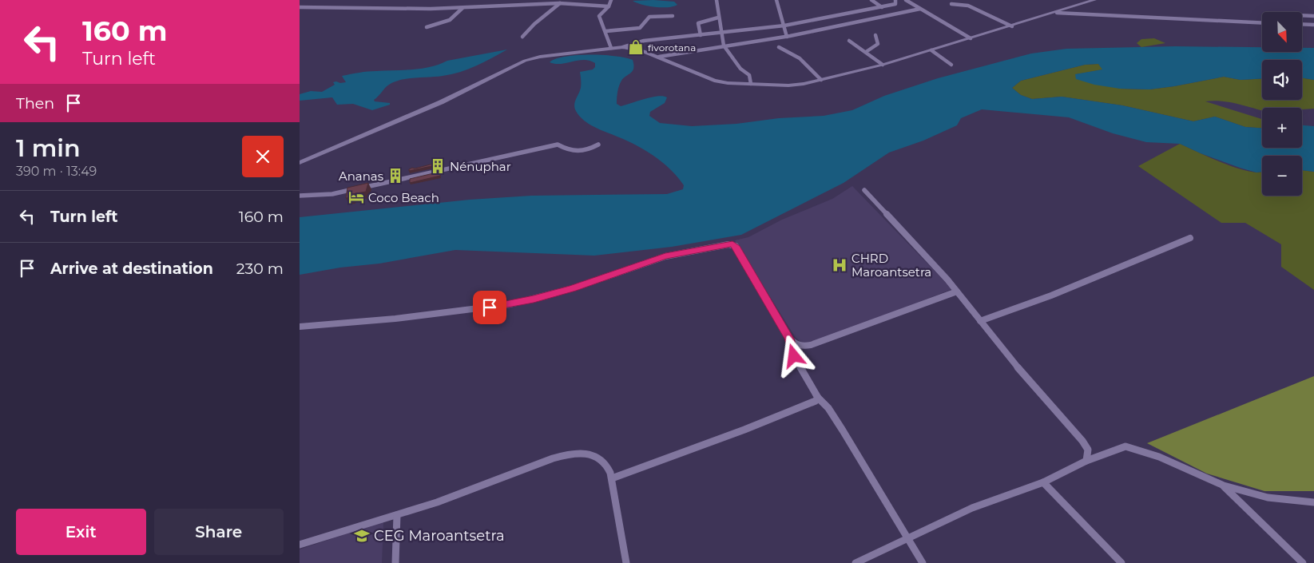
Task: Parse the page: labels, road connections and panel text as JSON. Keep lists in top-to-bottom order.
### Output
{
  "places": {
    "shop": ["fivorotana"],
    "building": ["Nénuphar", "Ananas"],
    "hotel": ["Coco Beach"],
    "hospital": ["CHRD Maroantsetra"],
    "school or university": ["CEG Maroantsetra"]
  },
  "north": "bottom right",
  "page": {
    "turn": ["160 m", "Turn left"],
    "map_buttons": ["+", "−"],
    "then": "Then",
    "heading": ["1 min", "390 m · 13:49"],
    "list": [
      {
        "name": "Turn left",
        "value": "160 m"
      },
      {
        "name": "Arrive at destination",
        "value": "230 m"
      }
    ],
    "buttons": ["Exit", "Share"]
  }
}
